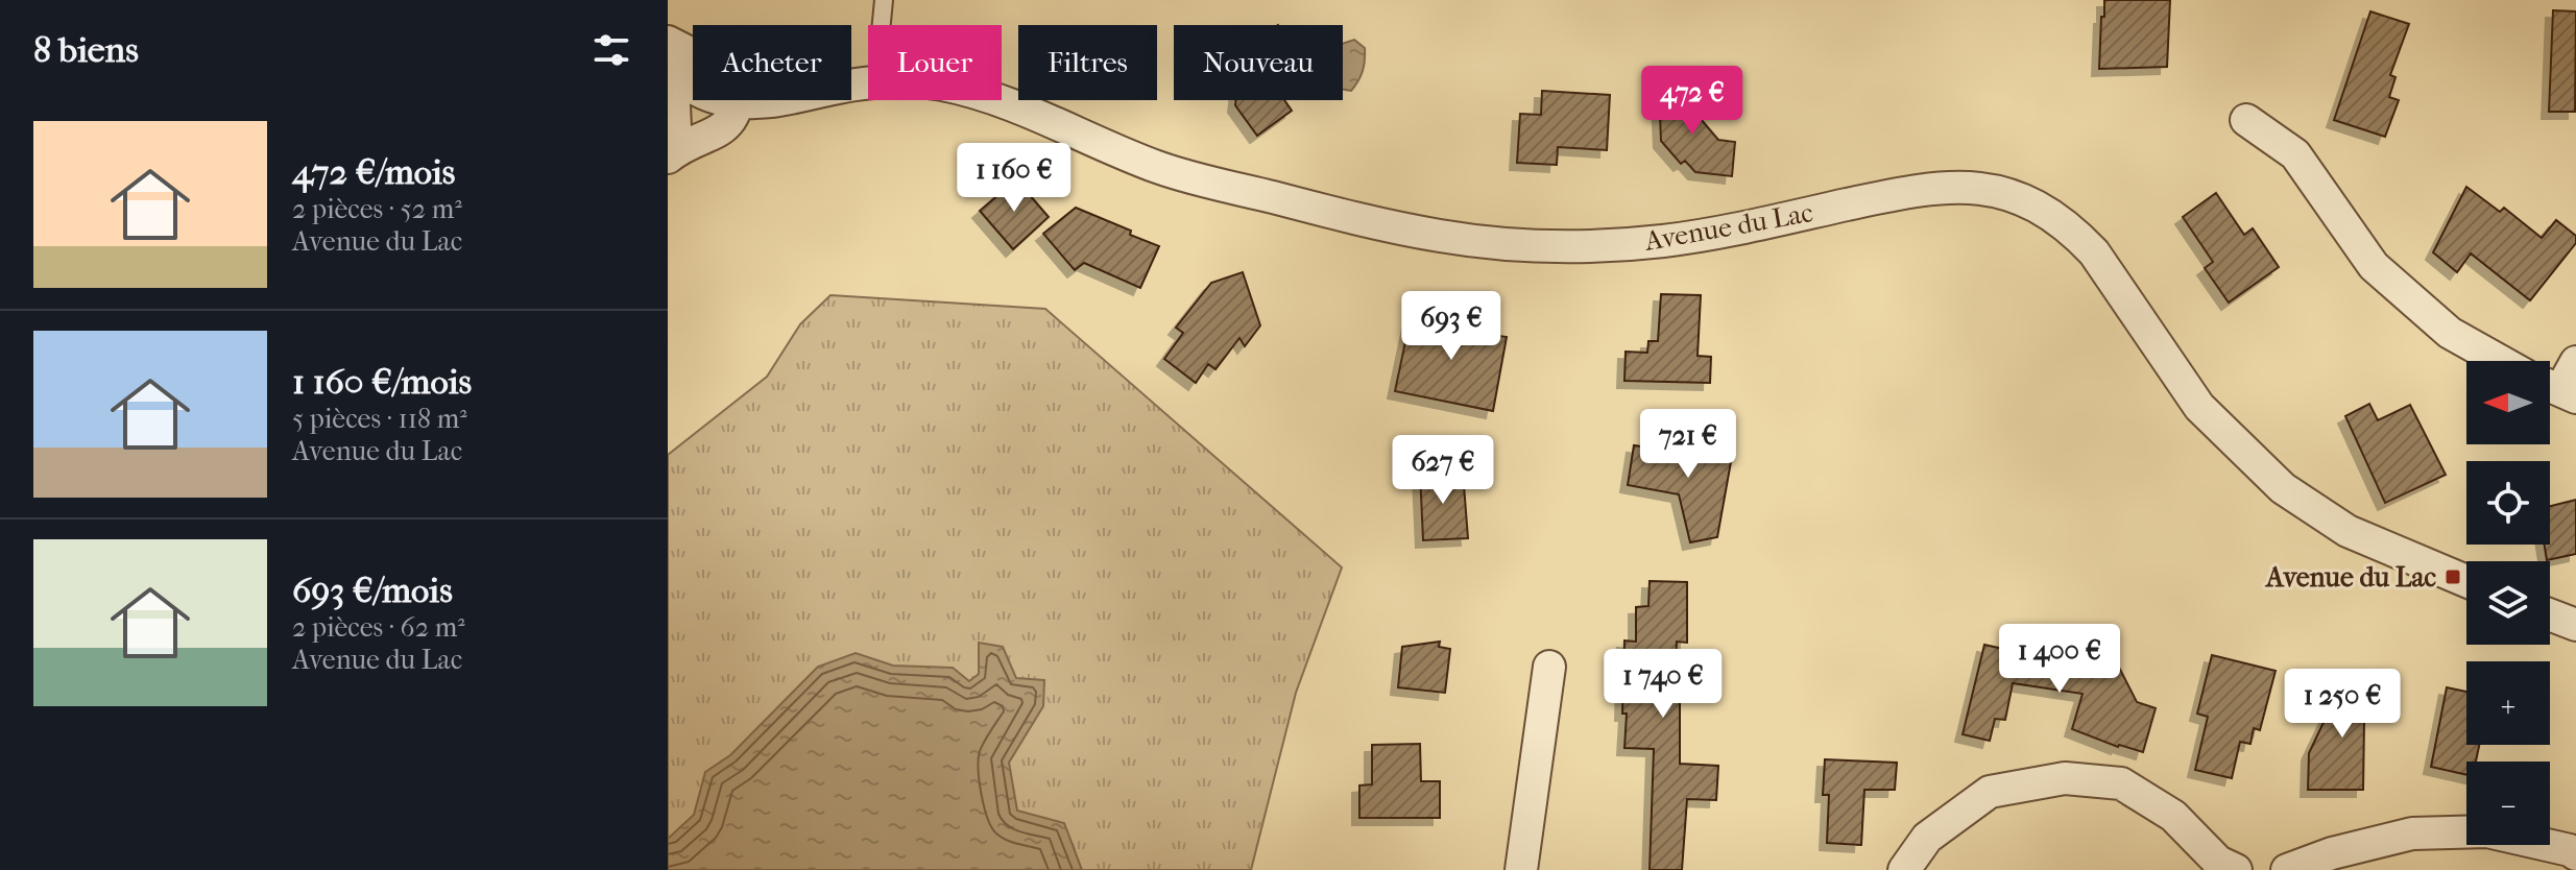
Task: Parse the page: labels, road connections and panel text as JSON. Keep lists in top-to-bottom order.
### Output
{
  "streets": {
    "street": ["Avenue du Lac"]
  },
  "places": {
    "transit": ["Avenue du Lac"]
  },
  "north": "left",
  "page": {
    "heading": "8 biens",
    "chip": [
      "Acheter",
      "Louer",
      "Filtres",
      "Nouveau"
    ],
    "price": [
      "472 €",
      "1 160 €",
      "693 €",
      "721 €",
      "627 €",
      "1 400 €",
      "1 740 €",
      "1 250 €"
    ],
    "list": [
      {
        "name": "472 €/mois",
        "note": "2 pièces · 52 m² · Avenue du Lac"
      },
      {
        "name": "1 160 €/mois",
        "note": "5 pièces · 118 m² · Avenue du Lac"
      },
      {
        "name": "693 €/mois",
        "note": "2 pièces · 62 m² · Avenue du Lac"
      }
    ],
    "map_buttons": ["+", "−"]
  }
}
